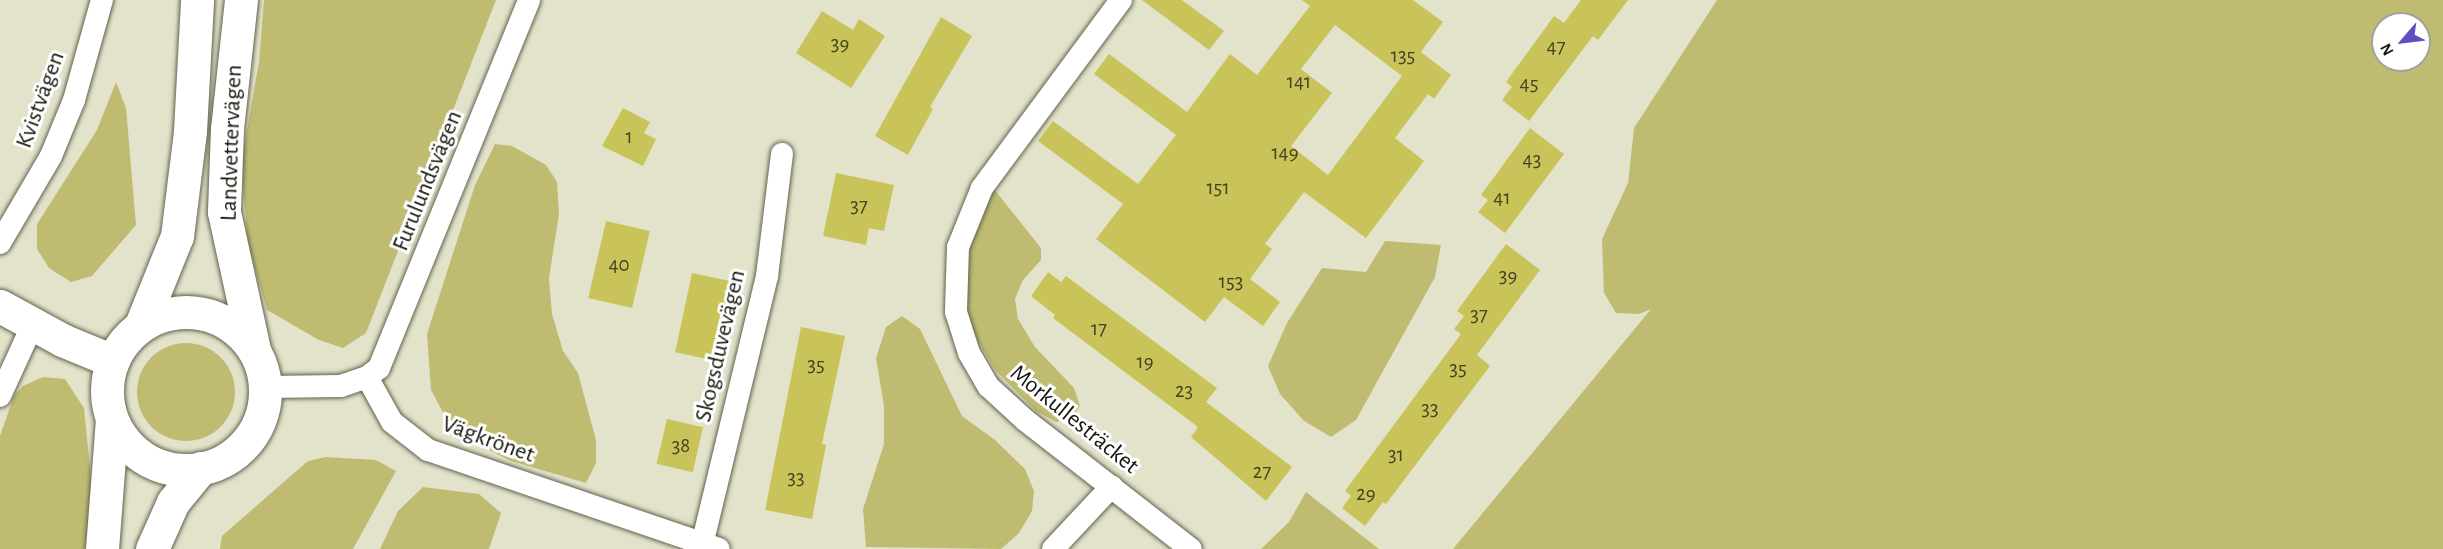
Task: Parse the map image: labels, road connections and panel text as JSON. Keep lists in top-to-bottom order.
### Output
{
  "streets": {
    "street": [
      "Kvistvägen",
      "Landvettervägen",
      "Furulundsvägen",
      "Skogsduvevägen",
      "Morkullesträcket",
      "Vägkrönet"
    ]
  },
  "crossings": [
    ["Furulundsvägen", "Vägkrönet"],
    ["Skogsduvevägen", "Vägkrönet"]
  ],
  "house_numbers": [
    "39",
    "47",
    "135",
    "141",
    "45",
    "1",
    "149",
    "43",
    "151",
    "41",
    "37",
    "40",
    "39",
    "153",
    "37",
    "17",
    "19",
    "35",
    "35",
    "23",
    "33",
    "38",
    "31",
    "27",
    "33",
    "29"
  ],
  "north": "bottom left"
}
